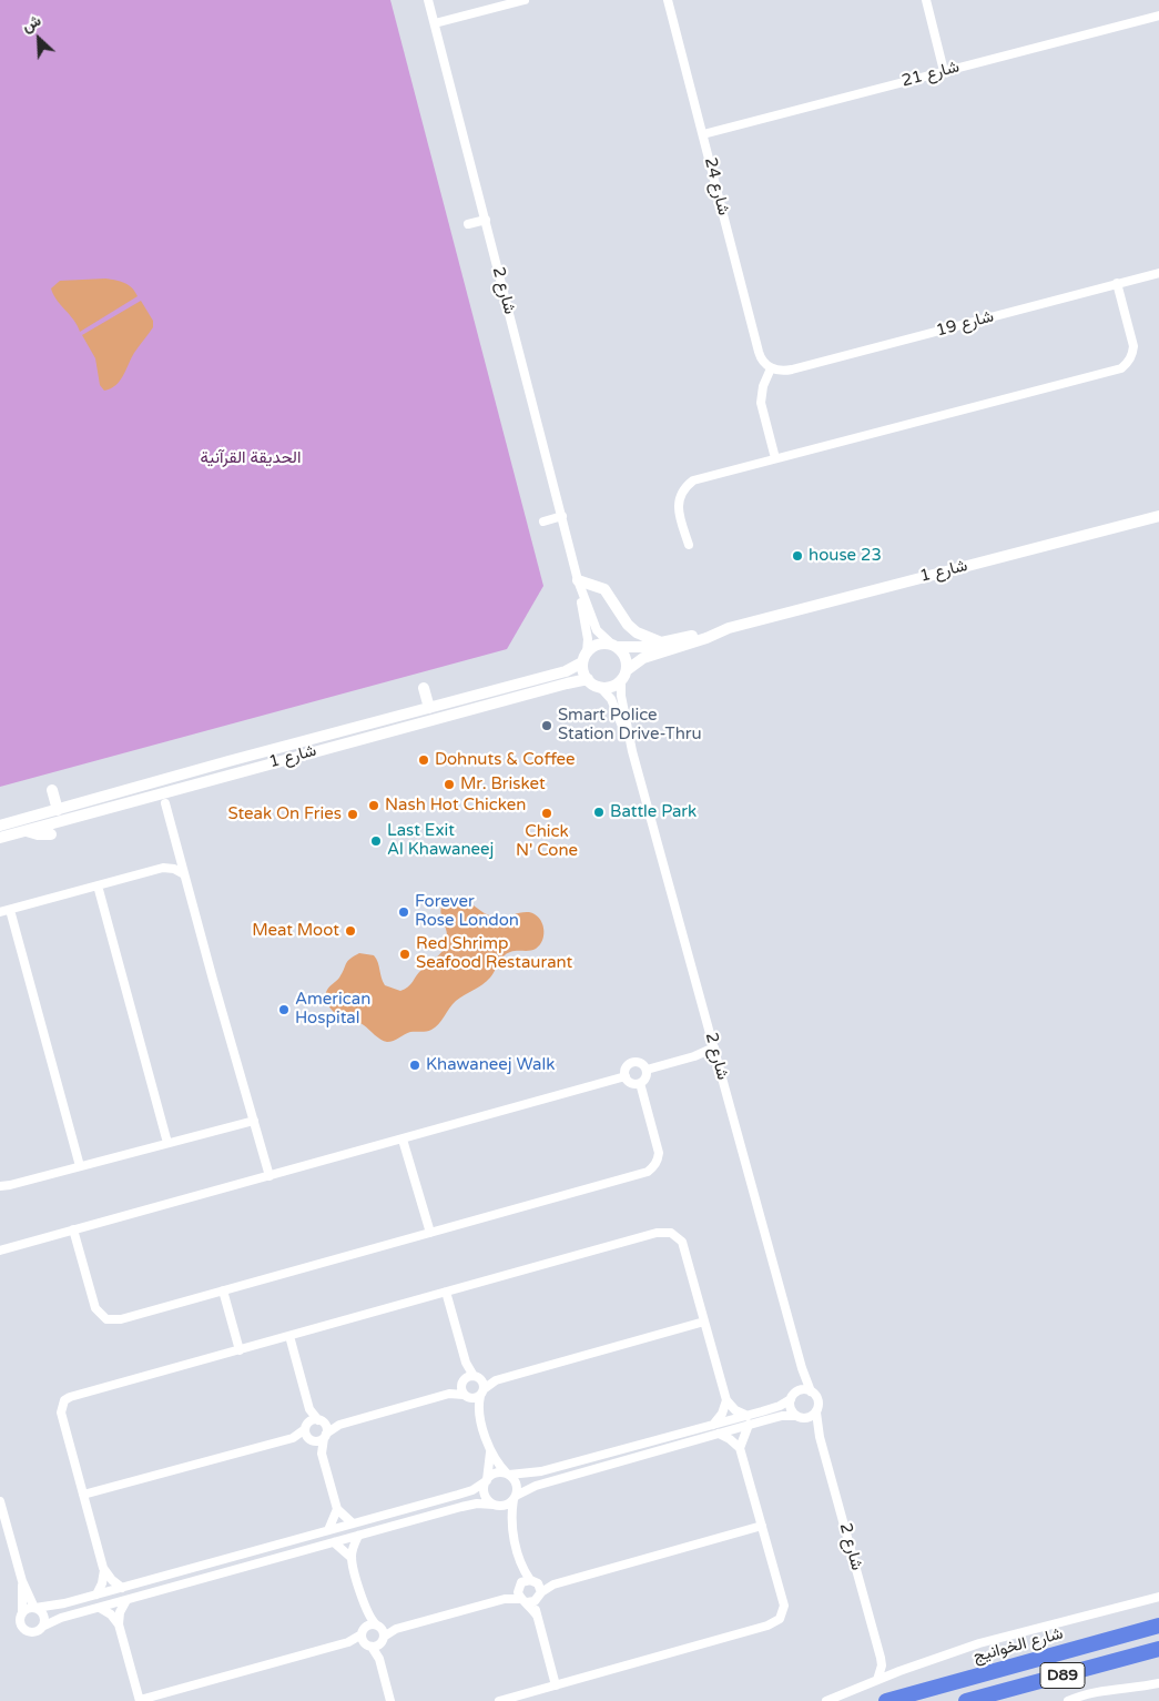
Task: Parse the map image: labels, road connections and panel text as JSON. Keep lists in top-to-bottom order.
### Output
{
  "streets": {
    "highway": ["شارع الخوانيج", "D89"],
    "street": [
      "شارع 21",
      "شارع 24",
      "شارع 2",
      "شارع 19",
      "شارع 1"
    ]
  },
  "crossings": [
    ["شارع 21", "شارع 24"],
    ["شارع 24", "شارع 19"],
    ["شارع 2", "شارع 1"]
  ],
  "parks": ["الحديقة القرآنية"],
  "places": [
    "house 23",
    "Smart Police Station Drive-Thru",
    "Dohnuts & Coffee",
    "Mr. Brisket",
    "Nash Hot Chicken",
    "Battle Park",
    "Chick N' Cone",
    "Steak On Fries",
    "Last Exit Al Khawaneej",
    "Forever Rose London",
    "Meat Moot",
    "Red Shrimp Seafood Restaurant",
    "American Hospital",
    "Khawaneej Walk"
  ],
  "north": "top left"
}
